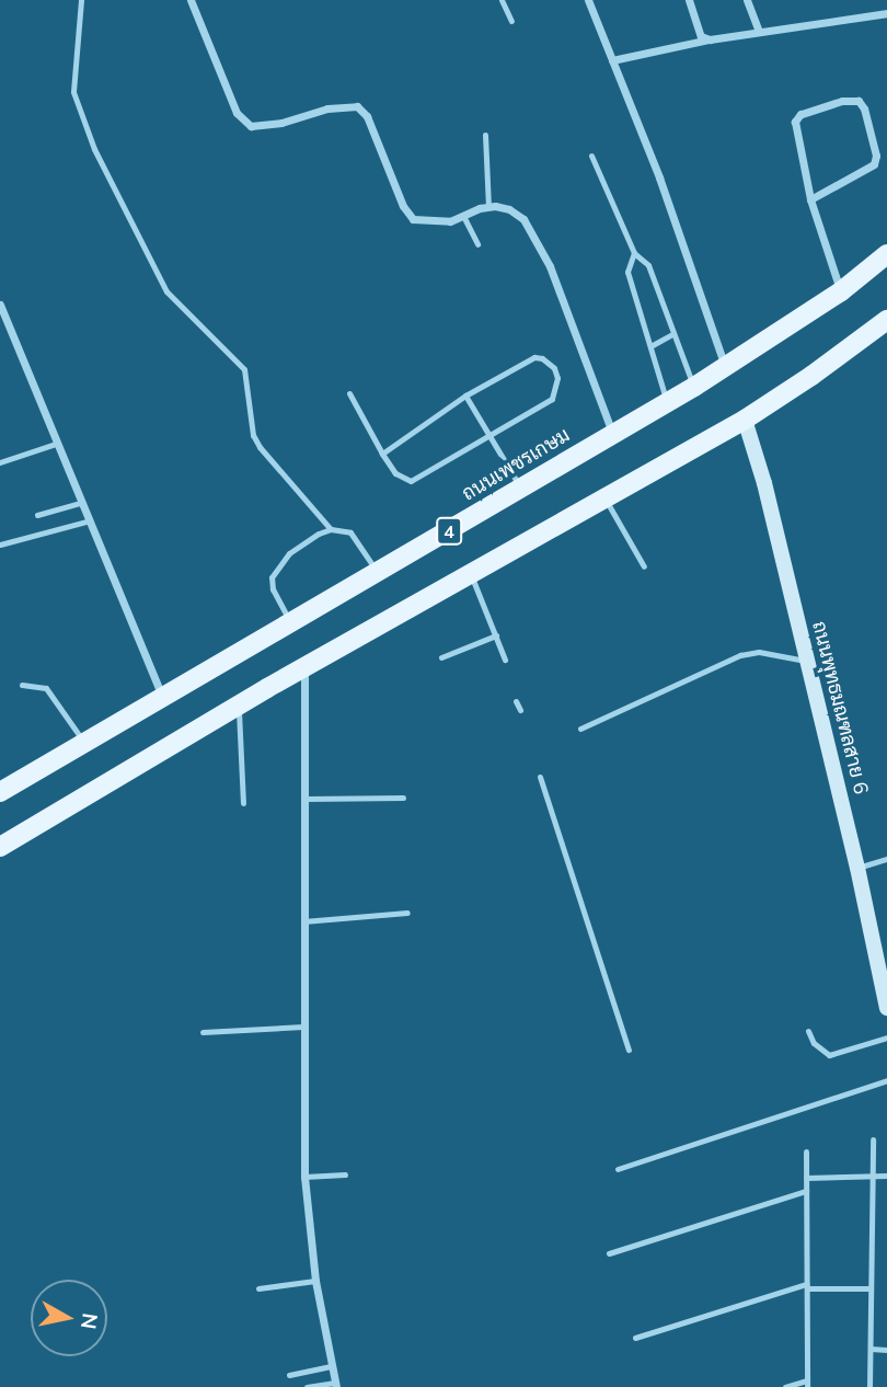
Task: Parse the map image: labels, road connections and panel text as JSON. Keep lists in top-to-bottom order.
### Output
{
  "streets": {
    "main road": ["ถนนเพชรเกษม", "4", "ถนนพุทธมณฑลสาย 6"]
  },
  "north": "right"
}
